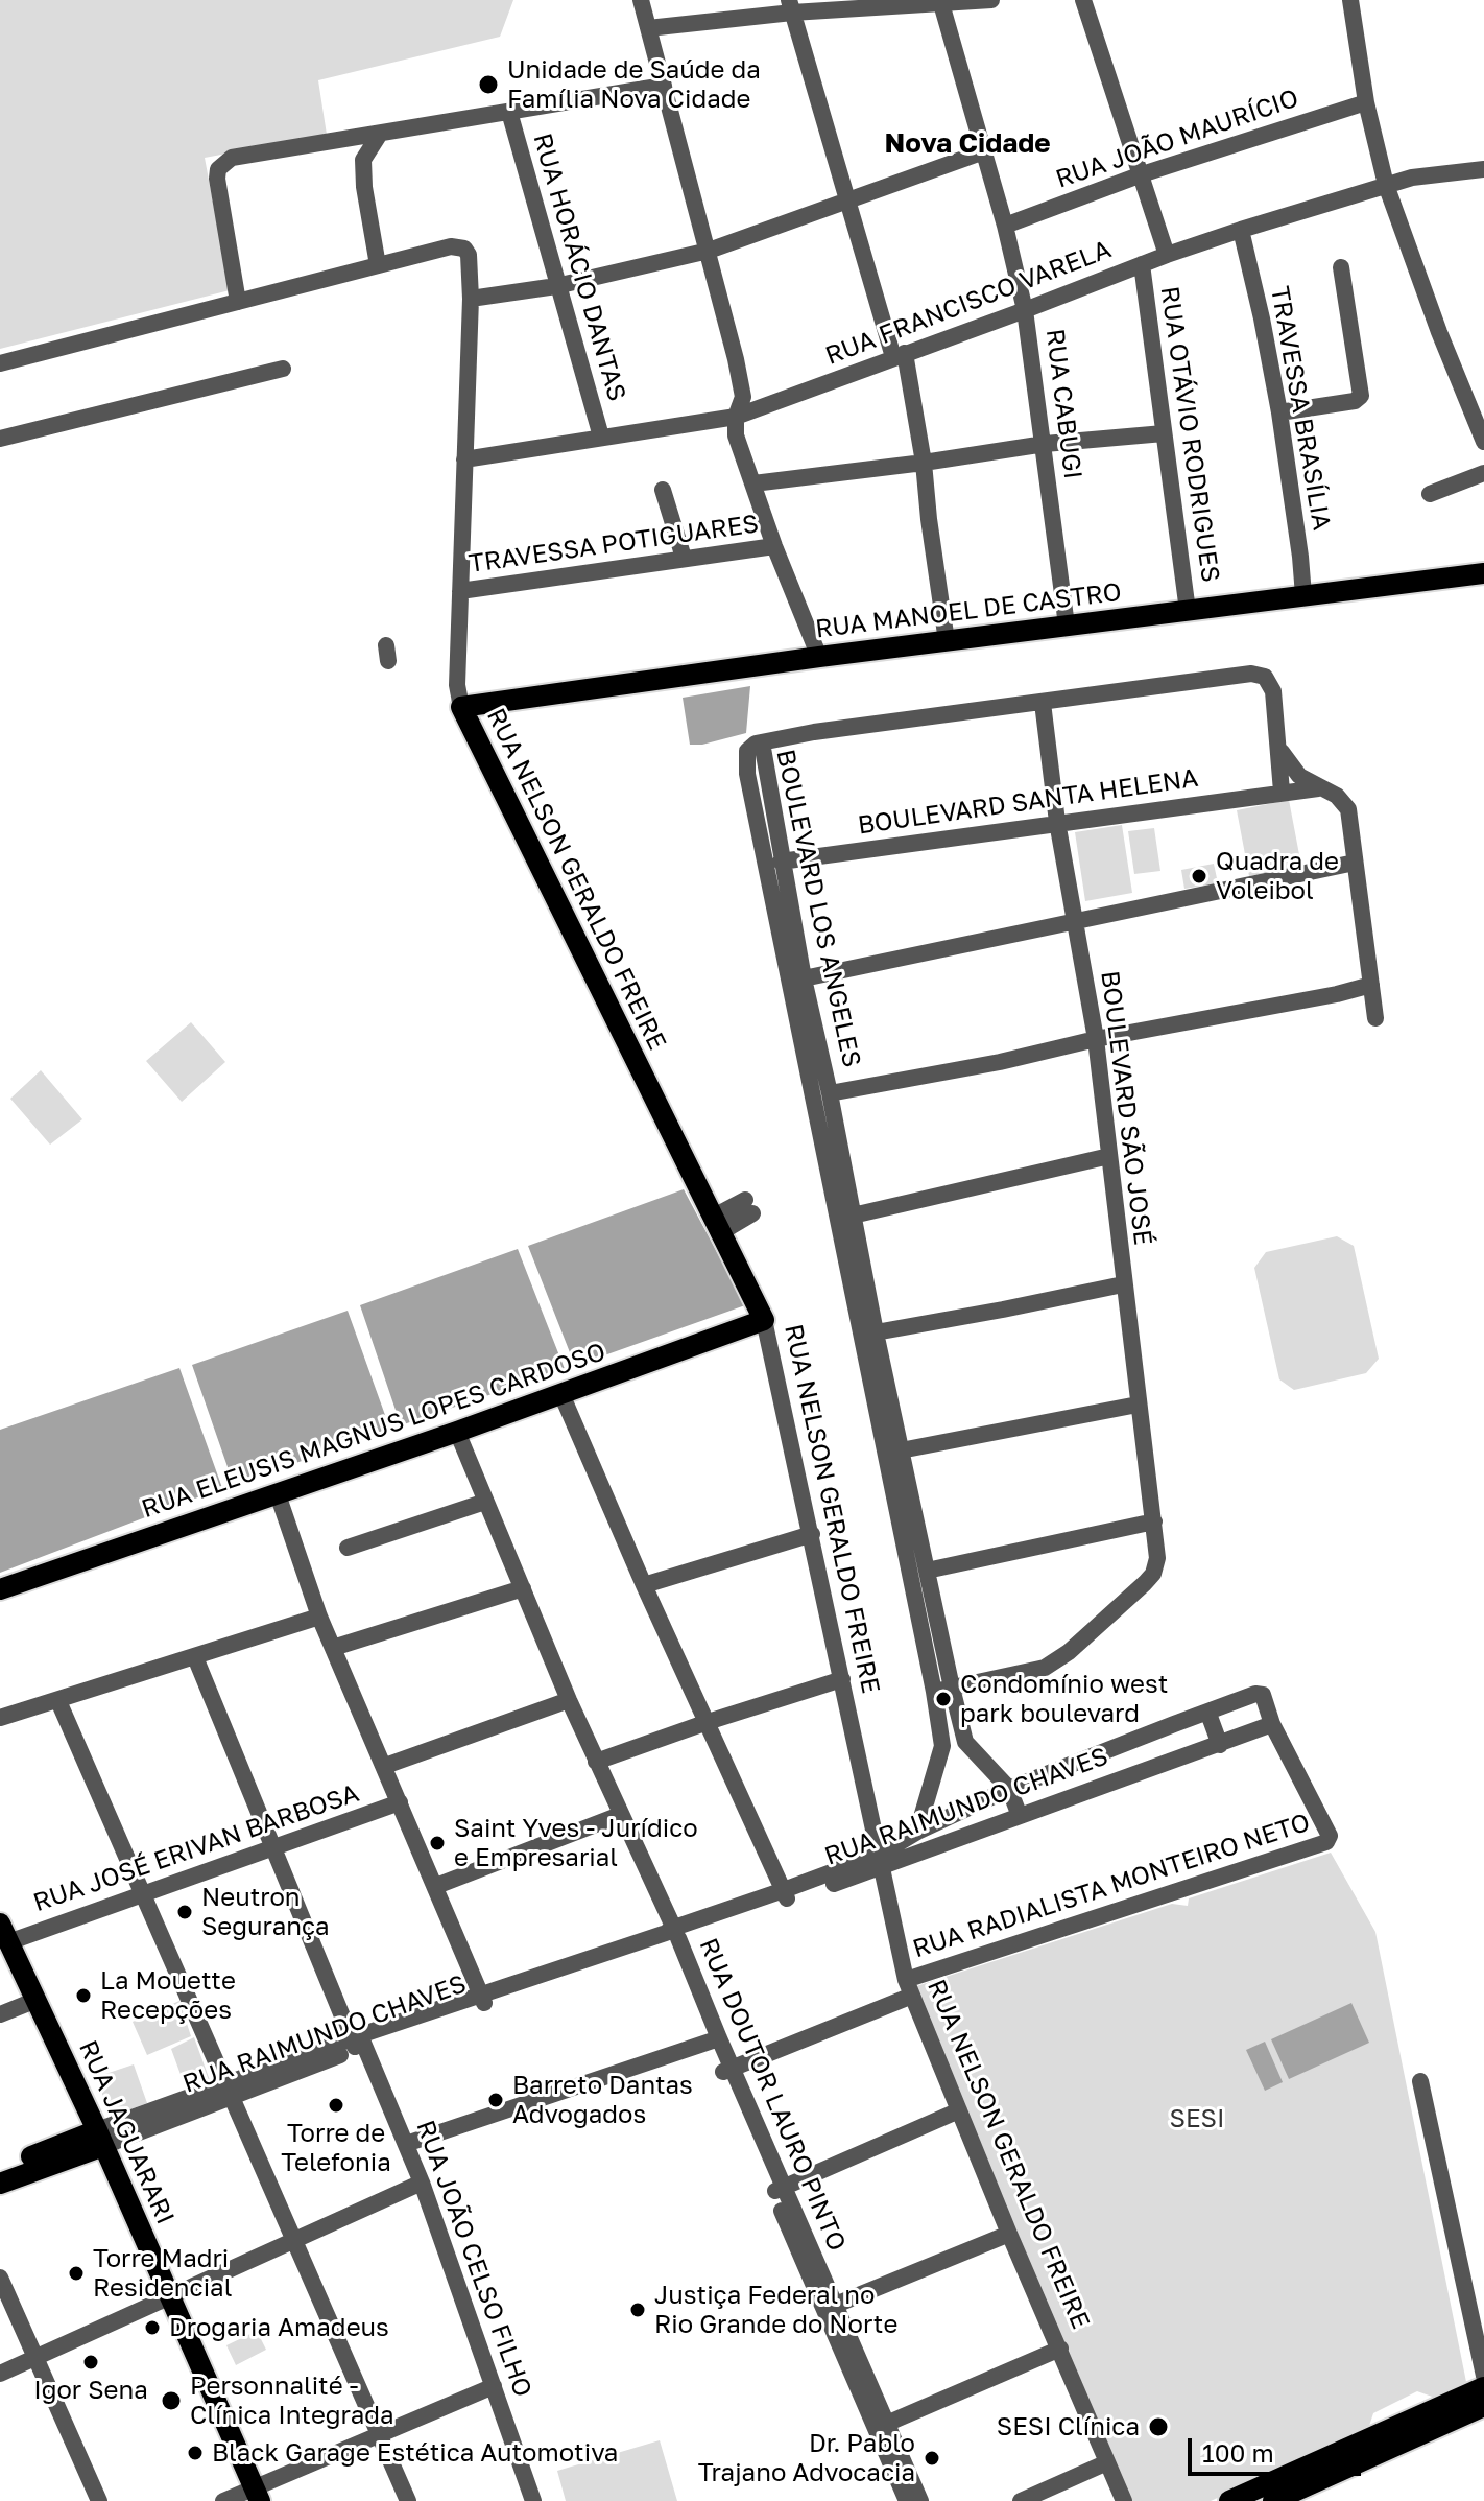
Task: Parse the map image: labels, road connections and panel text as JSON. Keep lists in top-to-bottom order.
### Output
{
  "streets": {
    "main road": [
      "RUA MANOEL DE CASTRO",
      "RUA NELSON GERALDO FREIRE",
      "RUA ELEUSIS MAGNUS LOPES CARDOSO",
      "RUA RAIMUNDO CHAVES",
      "RUA JAGUARARI"
    ],
    "street": [
      "RUA JOÃO MAURÍCIO",
      "RUA HORÁCIO DANTAS",
      "RUA FRANCISCO VARELA",
      "RUA CABUGI",
      "TRAVESSA BRASÍLIA",
      "RUA OTÁVIO RODRIGUES",
      "TRAVESSA POTIGUARES",
      "BOULEVARD SANTA HELENA",
      "BOULEVARD LOS ANGELES",
      "BOULEVARD SÃO JOSÉ",
      "RUA JOSÉ ERIVAN BARBOSA",
      "RUA RADIALISTA MONTEIRO NETO",
      "RUA DOUTOR LAURO PINTO",
      "RUA JOÃO CELSO FILHO"
    ]
  },
  "crossings": [
    ["RUA JOÃO MAURÍCIO", "RUA CABUGI"],
    ["RUA JOÃO MAURÍCIO", "RUA OTÁVIO RODRIGUES"],
    ["RUA HORÁCIO DANTAS", "RUA FRANCISCO VARELA"],
    ["RUA FRANCISCO VARELA", "RUA CABUGI"],
    ["RUA FRANCISCO VARELA", "TRAVESSA BRASÍLIA"],
    ["RUA FRANCISCO VARELA", "RUA OTÁVIO RODRIGUES"],
    ["RUA FRANCISCO VARELA", "RUA NELSON GERALDO FREIRE"],
    ["RUA CABUGI", "RUA MANOEL DE CASTRO"],
    ["TRAVESSA BRASÍLIA", "RUA MANOEL DE CASTRO"],
    ["RUA OTÁVIO RODRIGUES", "RUA MANOEL DE CASTRO"],
    ["TRAVESSA POTIGUARES", "RUA NELSON GERALDO FREIRE"],
    ["RUA MANOEL DE CASTRO", "RUA NELSON GERALDO FREIRE"],
    ["BOULEVARD SANTA HELENA", "BOULEVARD LOS ANGELES"],
    ["BOULEVARD SANTA HELENA", "BOULEVARD SÃO JOSÉ"],
    ["RUA NELSON GERALDO FREIRE", "RUA ELEUSIS MAGNUS LOPES CARDOSO"],
    ["RUA NELSON GERALDO FREIRE", "RUA RAIMUNDO CHAVES"],
    ["RUA NELSON GERALDO FREIRE", "RUA RADIALISTA MONTEIRO NETO"],
    ["BOULEVARD LOS ANGELES", "BOULEVARD SÃO JOSÉ"],
    ["BOULEVARD LOS ANGELES", "RUA RAIMUNDO CHAVES"],
    ["RUA ELEUSIS MAGNUS LOPES CARDOSO", "RUA DOUTOR LAURO PINTO"],
    ["RUA RAIMUNDO CHAVES", "RUA RADIALISTA MONTEIRO NETO"],
    ["RUA RAIMUNDO CHAVES", "RUA DOUTOR LAURO PINTO"],
    ["RUA RAIMUNDO CHAVES", "RUA JAGUARARI"],
    ["RUA RAIMUNDO CHAVES", "RUA JOÃO CELSO FILHO"],
    ["RUA JOSÉ ERIVAN BARBOSA", "RUA JAGUARARI"],
    ["RUA JOSÉ ERIVAN BARBOSA", "RUA JOÃO CELSO FILHO"],
    ["RUA RADIALISTA MONTEIRO NETO", "RUA DOUTOR LAURO PINTO"]
  ],
  "districts": ["Nova Cidade"],
  "parks": ["SESI"],
  "places": [
    "Unidade de Saúde da Família Nova Cidade",
    "Quadra de Voleibol",
    "Condomínio west park boulevard",
    "Saint Yves - Jurídico e Empresarial",
    "Neutron Segurança",
    "La Mouette Recepções",
    "Barreto Dantas Advogados",
    "Torre de Telefonia",
    "Torre Madri Residencial",
    "Justiça Federal no Rio Grande do Norte",
    "Drogaria Amadeus",
    "Igor Sena",
    "Personnalité - Clínica Integrada",
    "SESI Clínica",
    "Black Garage Estética Automotiva",
    "Dr. Pablo Trajano Advocacia"
  ],
  "scale_bar": "100 m"
}
